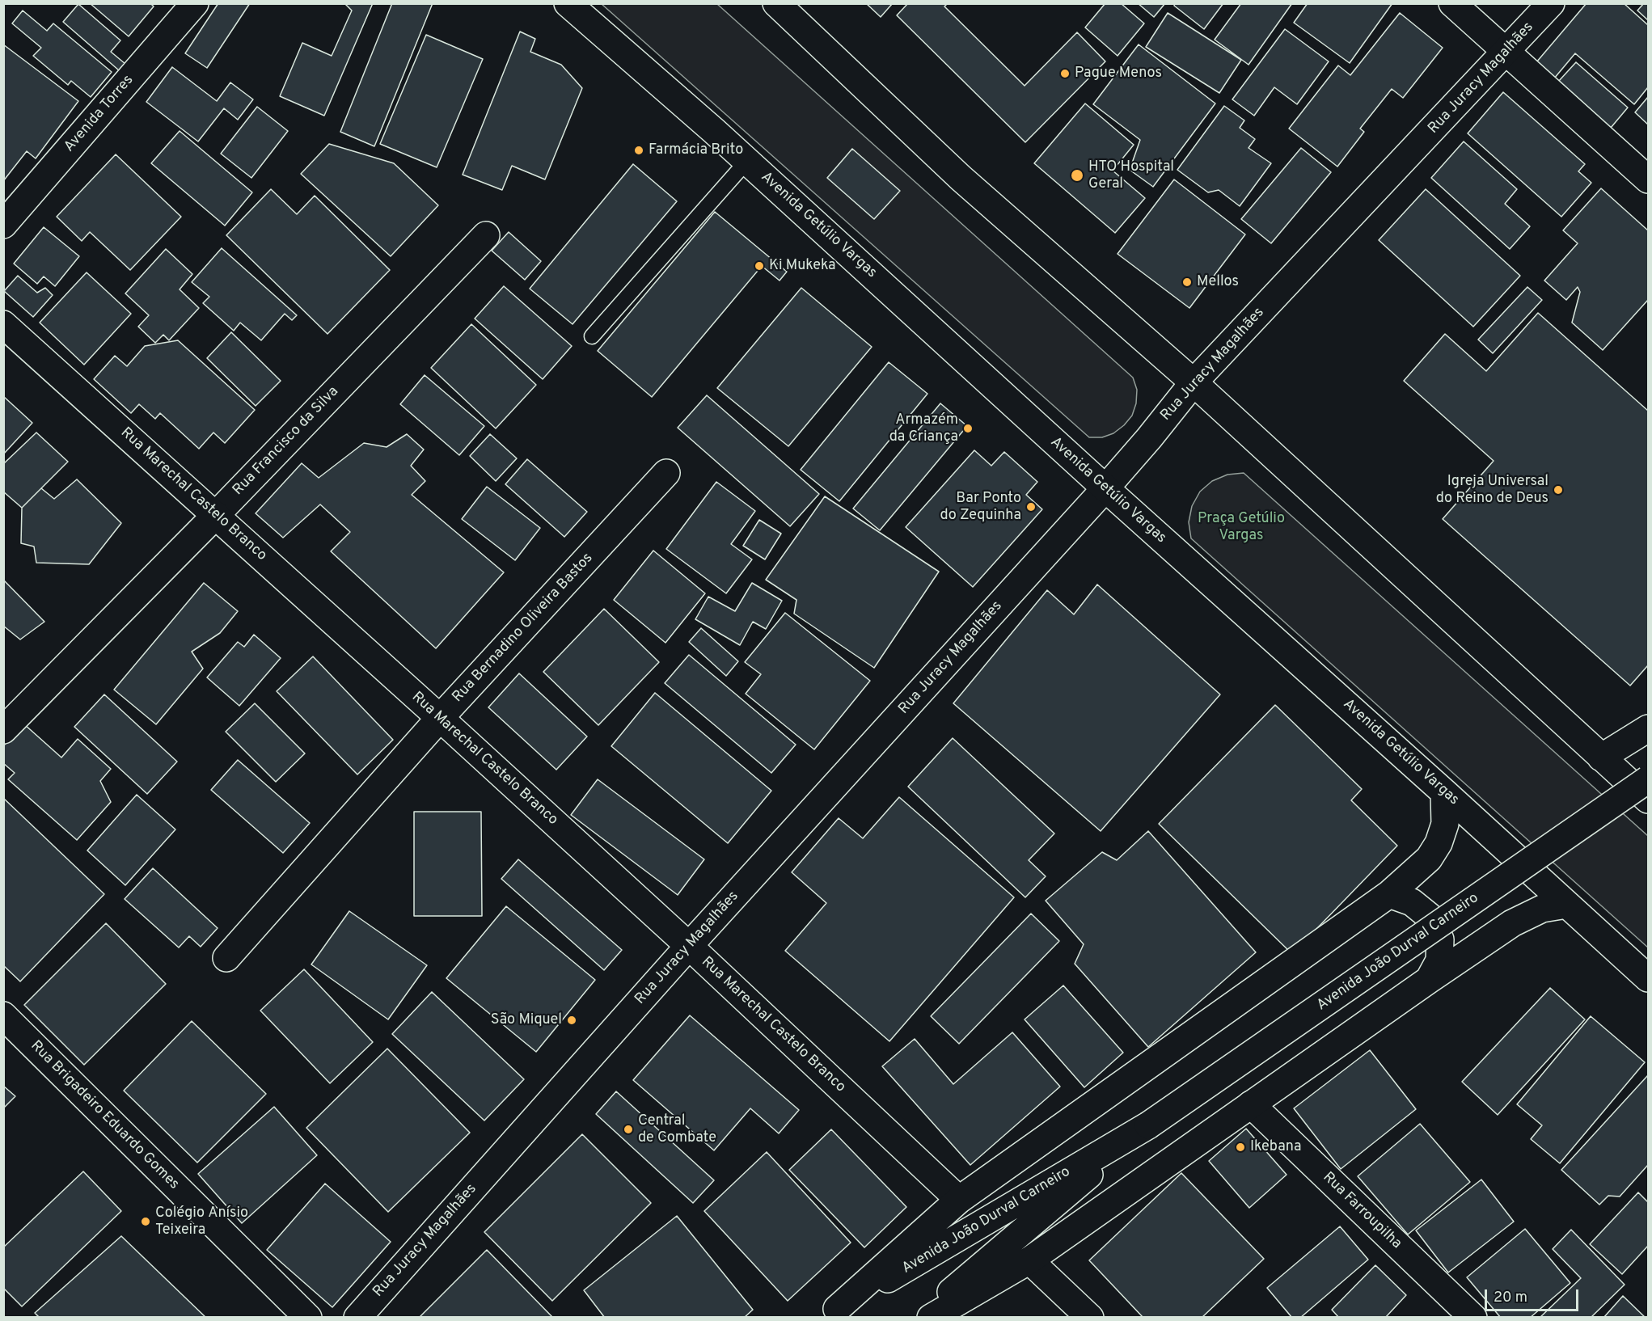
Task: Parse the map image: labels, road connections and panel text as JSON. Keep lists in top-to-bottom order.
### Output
{
  "streets": {
    "street": [
      "Rua Juracy Magalhães",
      "Avenida Torres",
      "Avenida Getúlio Vargas",
      "Rua Francisco da Silva",
      "Rua Marechal Castelo Branco",
      "Rua Bernadino Oliveira Bastos",
      "Avenida João Durval Carneiro",
      "Rua Brigadeiro Eduardo Gomes",
      "Rua Farroupilha"
    ]
  },
  "crossings": [
    ["Rua Juracy Magalhães", "Avenida Getúlio Vargas"],
    ["Rua Juracy Magalhães", "Rua Marechal Castelo Branco"],
    ["Rua Francisco da Silva", "Rua Marechal Castelo Branco"],
    ["Rua Marechal Castelo Branco", "Rua Bernadino Oliveira Bastos"]
  ],
  "parks": ["Praça Getúlio Vargas"],
  "places": [
    "Pague Menos",
    "Farmácia Brito",
    "HTO Hospital Geral",
    "Ki Mukeka",
    "Mellos",
    "Armazém da Criança",
    "Igreja Universal do Reino de Deus",
    "Bar Ponto do Zequinha",
    "São Miquel",
    "Central de Combate",
    "Ikebana",
    "Colégio Anísio Teixeira"
  ],
  "scale_bar": "20 m"
}
